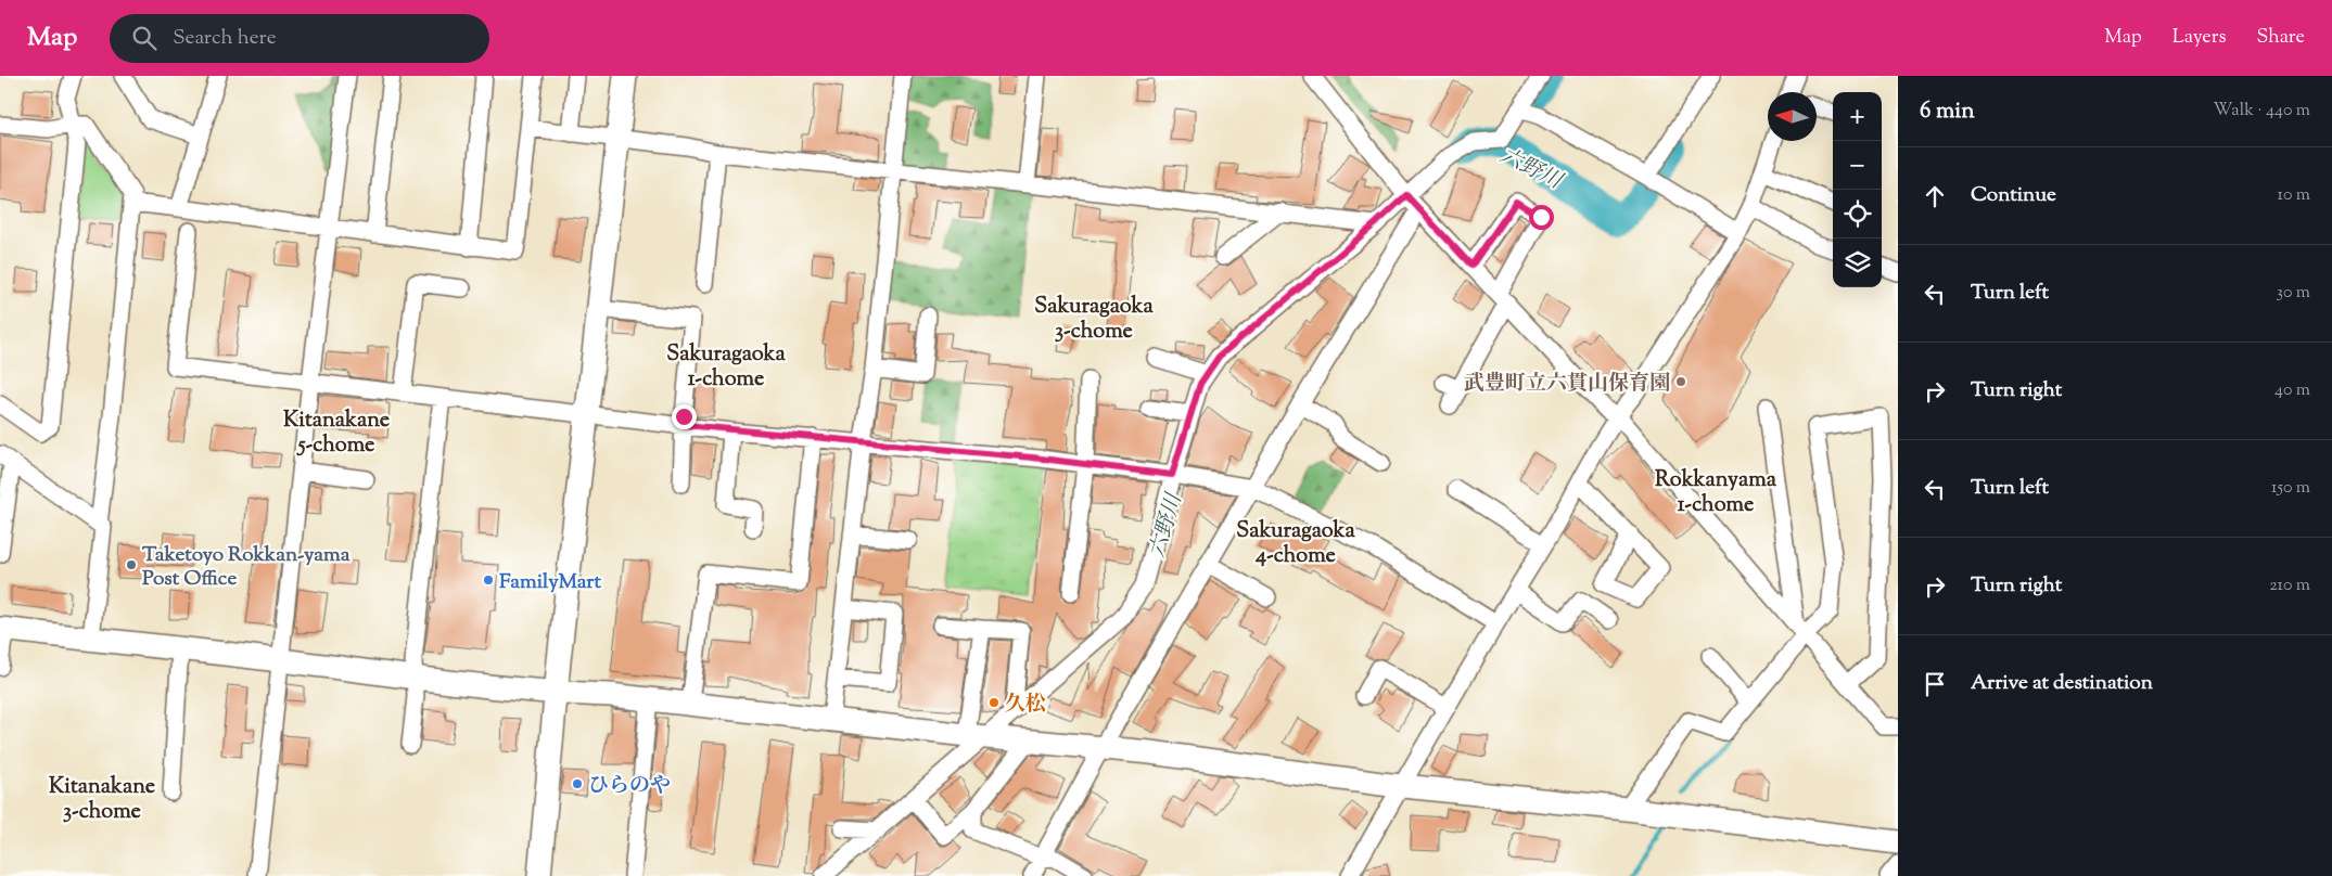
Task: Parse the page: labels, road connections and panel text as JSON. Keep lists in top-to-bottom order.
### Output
{
  "districts": [
    "Sakuragaoka 3-chome",
    "Sakuragaoka 1-chome",
    "Kitanakane 5-chome",
    "Rokkanyama 1-chome",
    "Sakuragaoka 4-chome",
    "Kitanakane 3-chome"
  ],
  "water": ["六野川"],
  "places": [
    "武豊町立六貫山保育園",
    "Taketoyo Rokkan-yama Post Office",
    "FamilyMart",
    "久松",
    "ひらのや"
  ],
  "north": "left",
  "page": {
    "header": "Map",
    "search": "Search here",
    "nav": ["Map", "Layers", "Share"],
    "heading": ["6 min", "Walk · 440 m"],
    "map_buttons": ["+", "−"],
    "list": [
      ["Continue", "10 m"],
      ["Turn left", "30 m"],
      ["Turn right", "40 m"],
      ["Turn left", "150 m"],
      ["Turn right", "210 m"],
      "Arrive at destination"
    ]
  }
}
